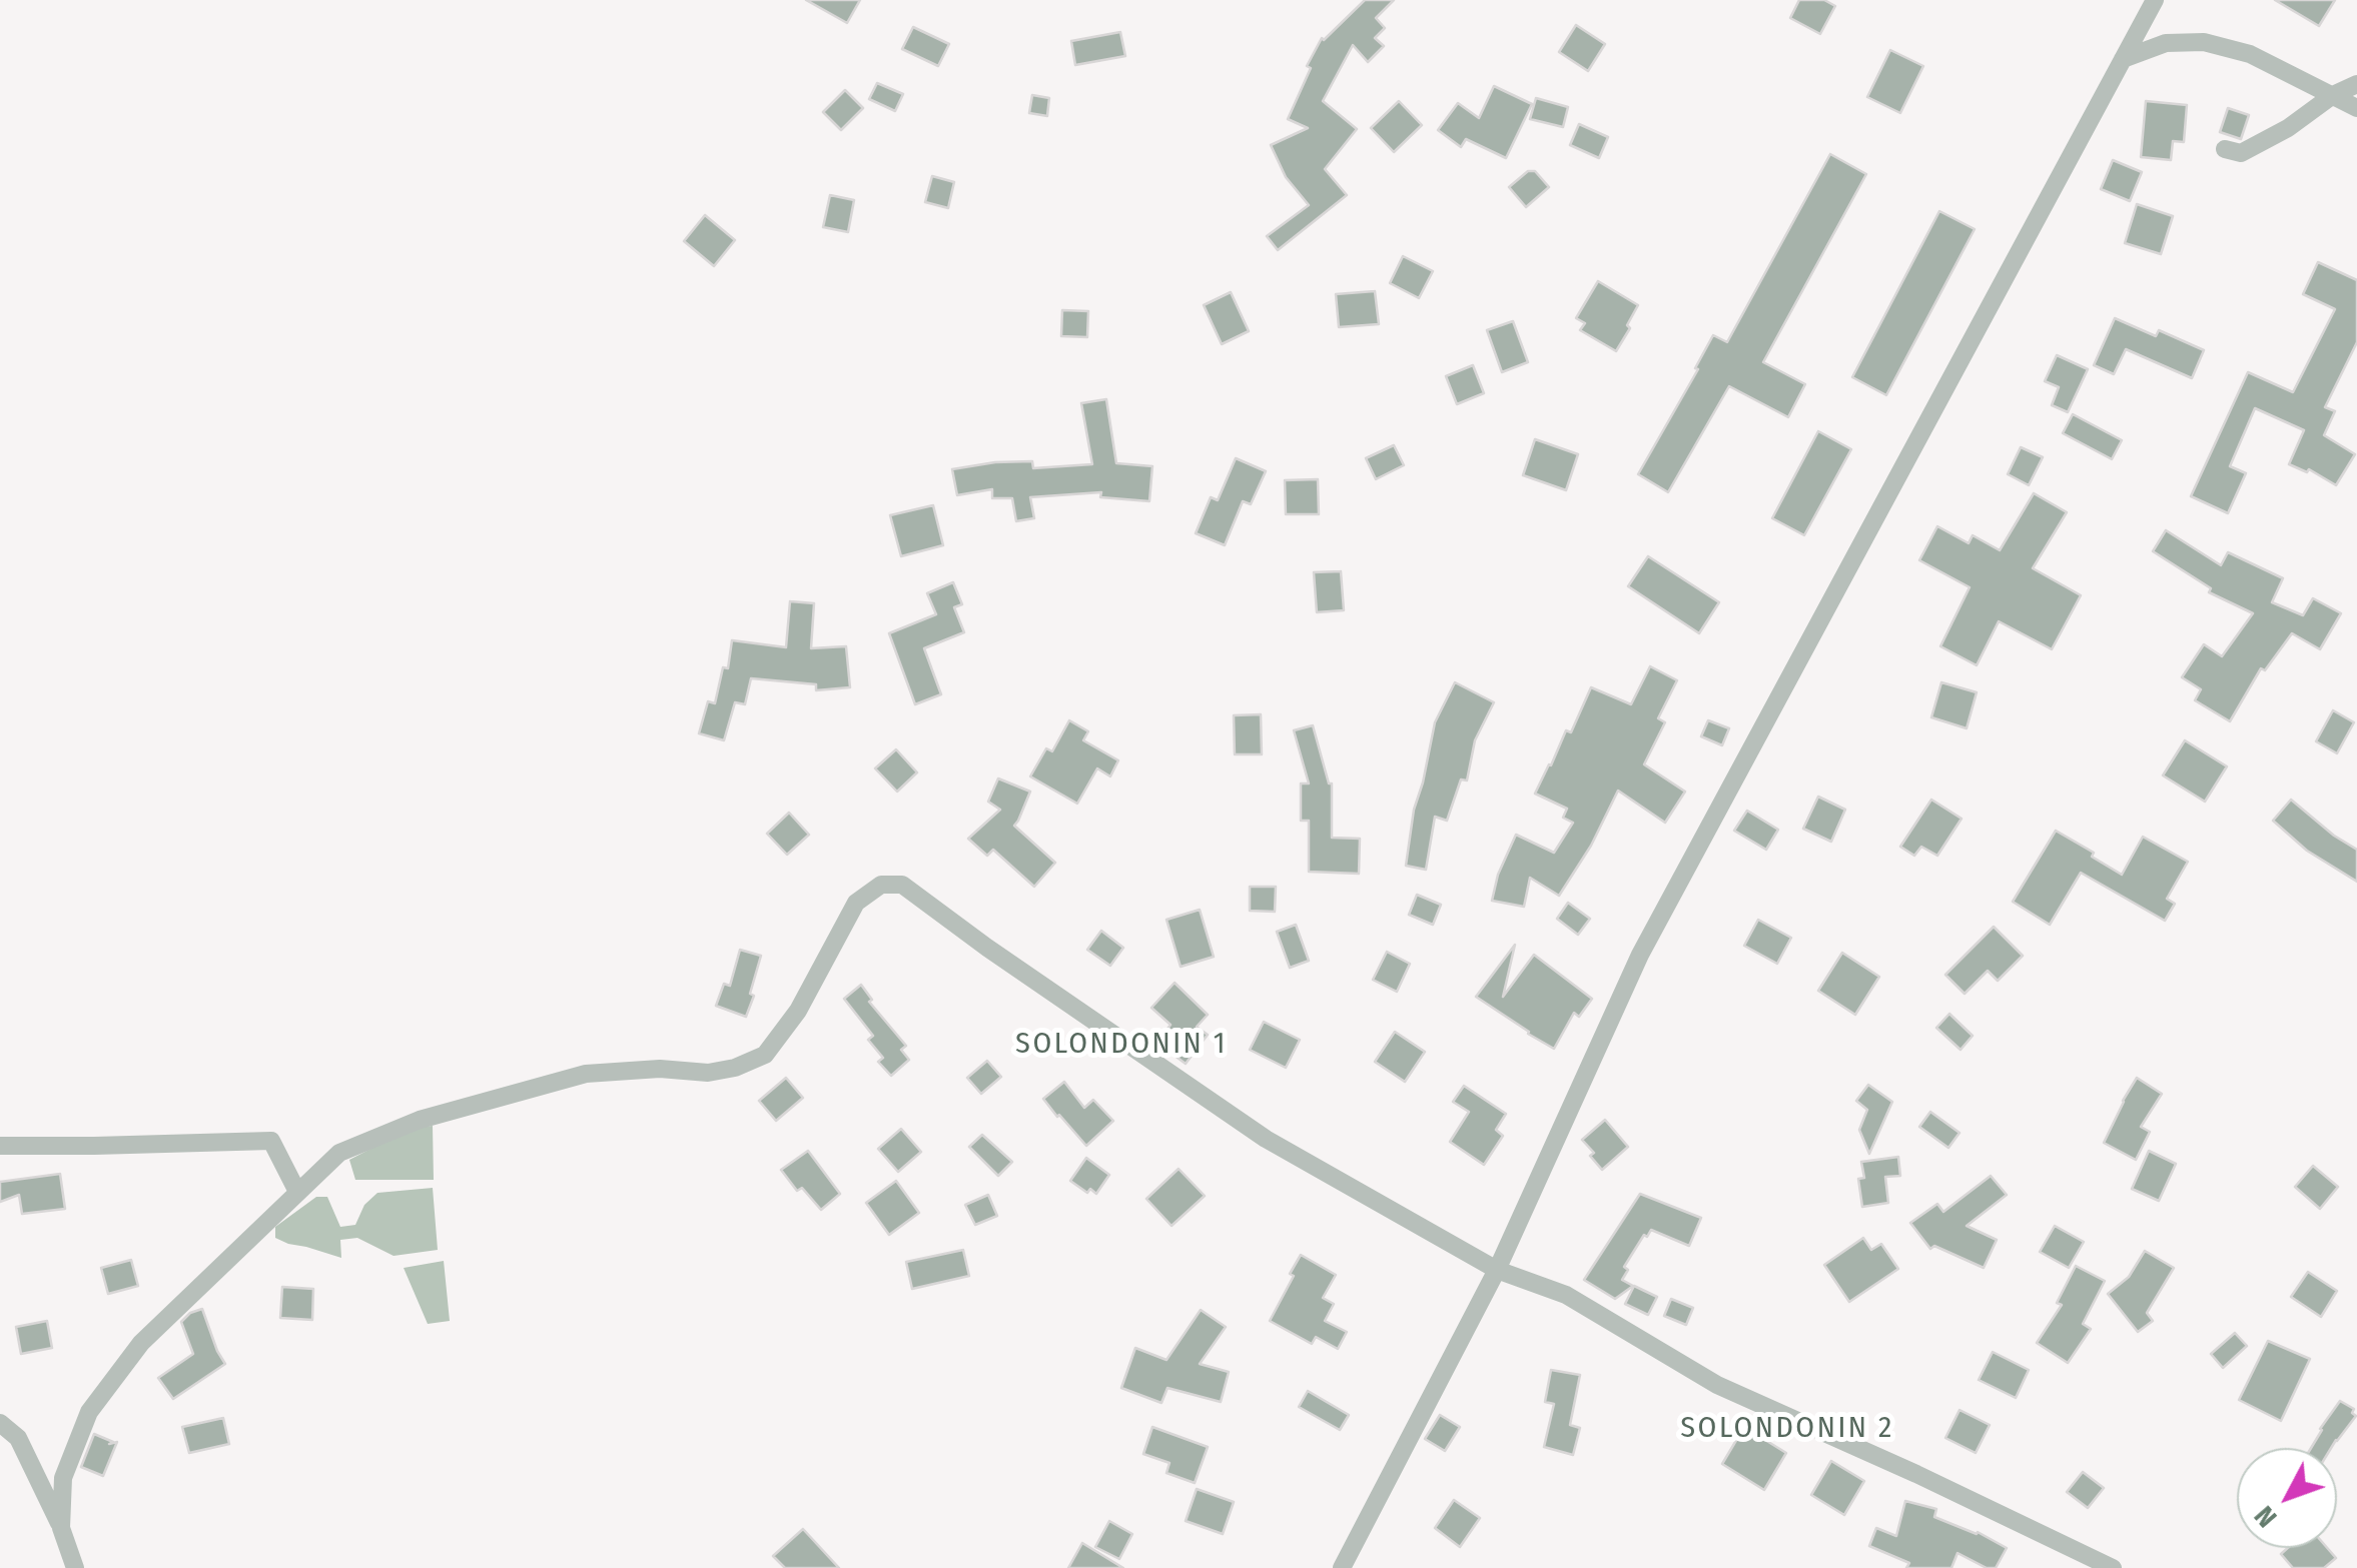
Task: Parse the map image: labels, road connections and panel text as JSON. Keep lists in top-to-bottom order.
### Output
{
  "districts": ["SOLONDONIN 1", "SOLONDONIN 2"],
  "north": "bottom left"
}
